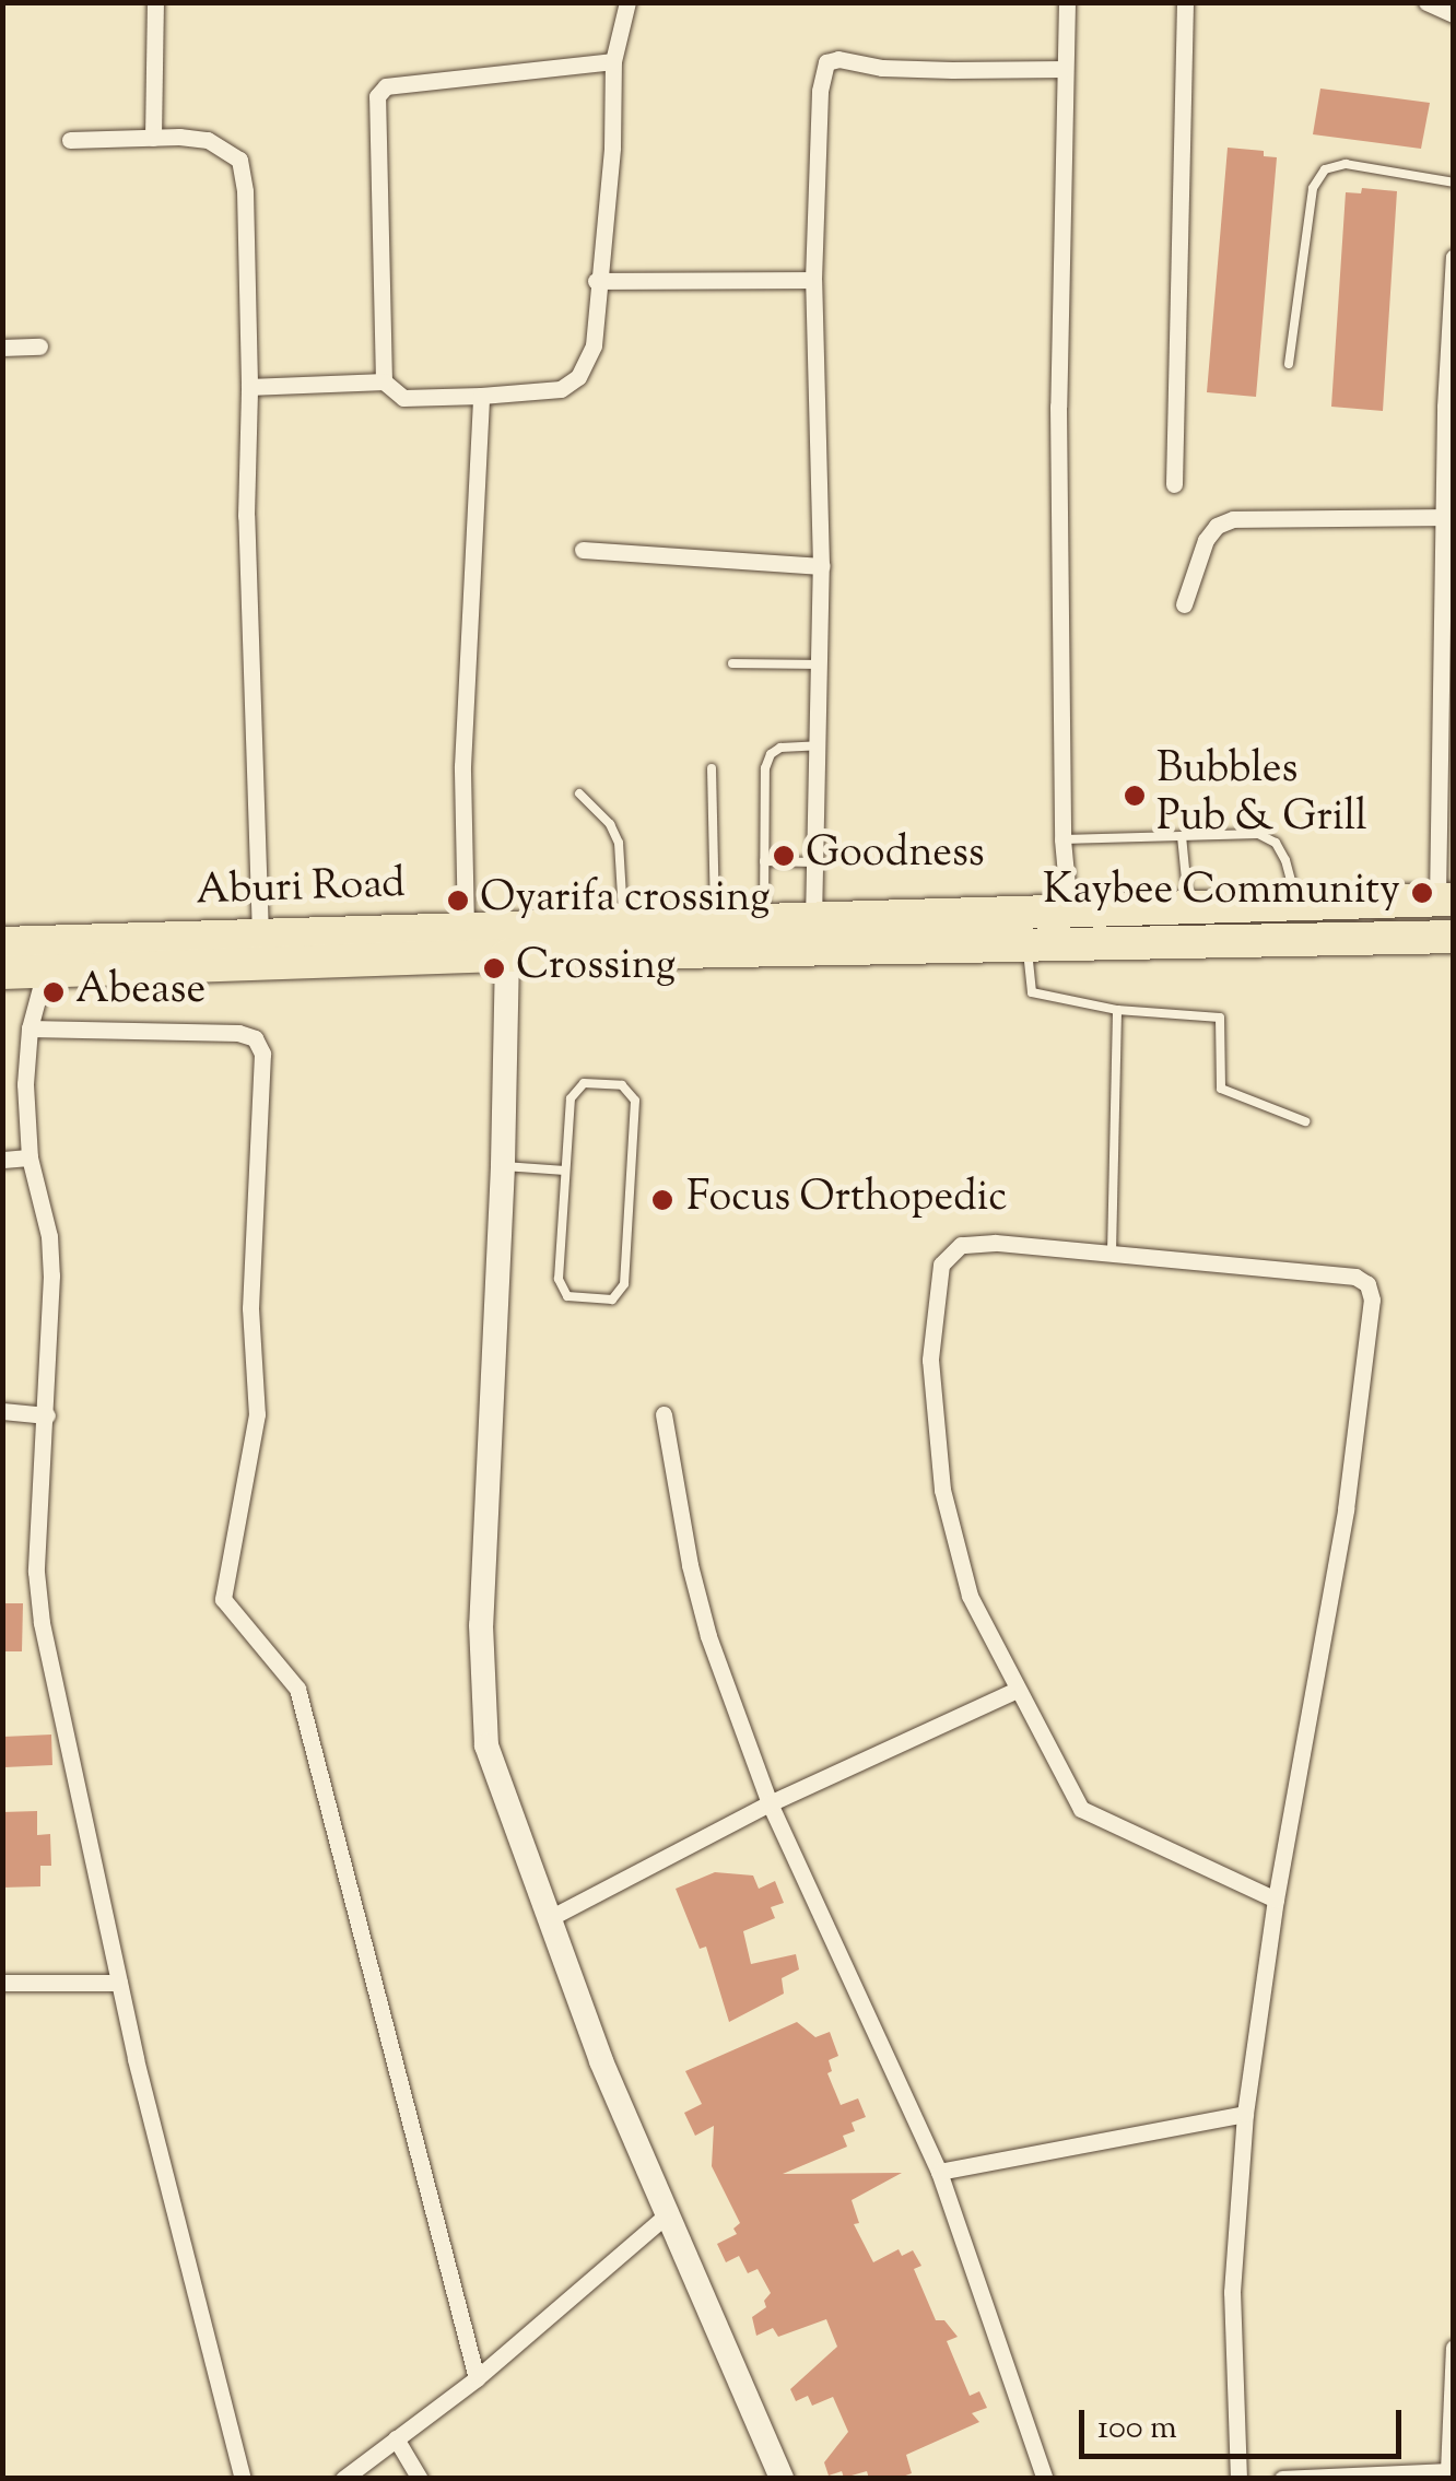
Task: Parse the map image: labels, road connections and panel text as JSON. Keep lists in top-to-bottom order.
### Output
{
  "streets": {
    "highway": ["Aburi Road"]
  },
  "places": [
    "Bubbles Pub & Grill",
    "Goodness",
    "Kaybee Community",
    "Oyarifa crossing",
    "Crossing",
    "Abease",
    "Focus Orthopedic"
  ],
  "scale_bar": "100 m"
}
